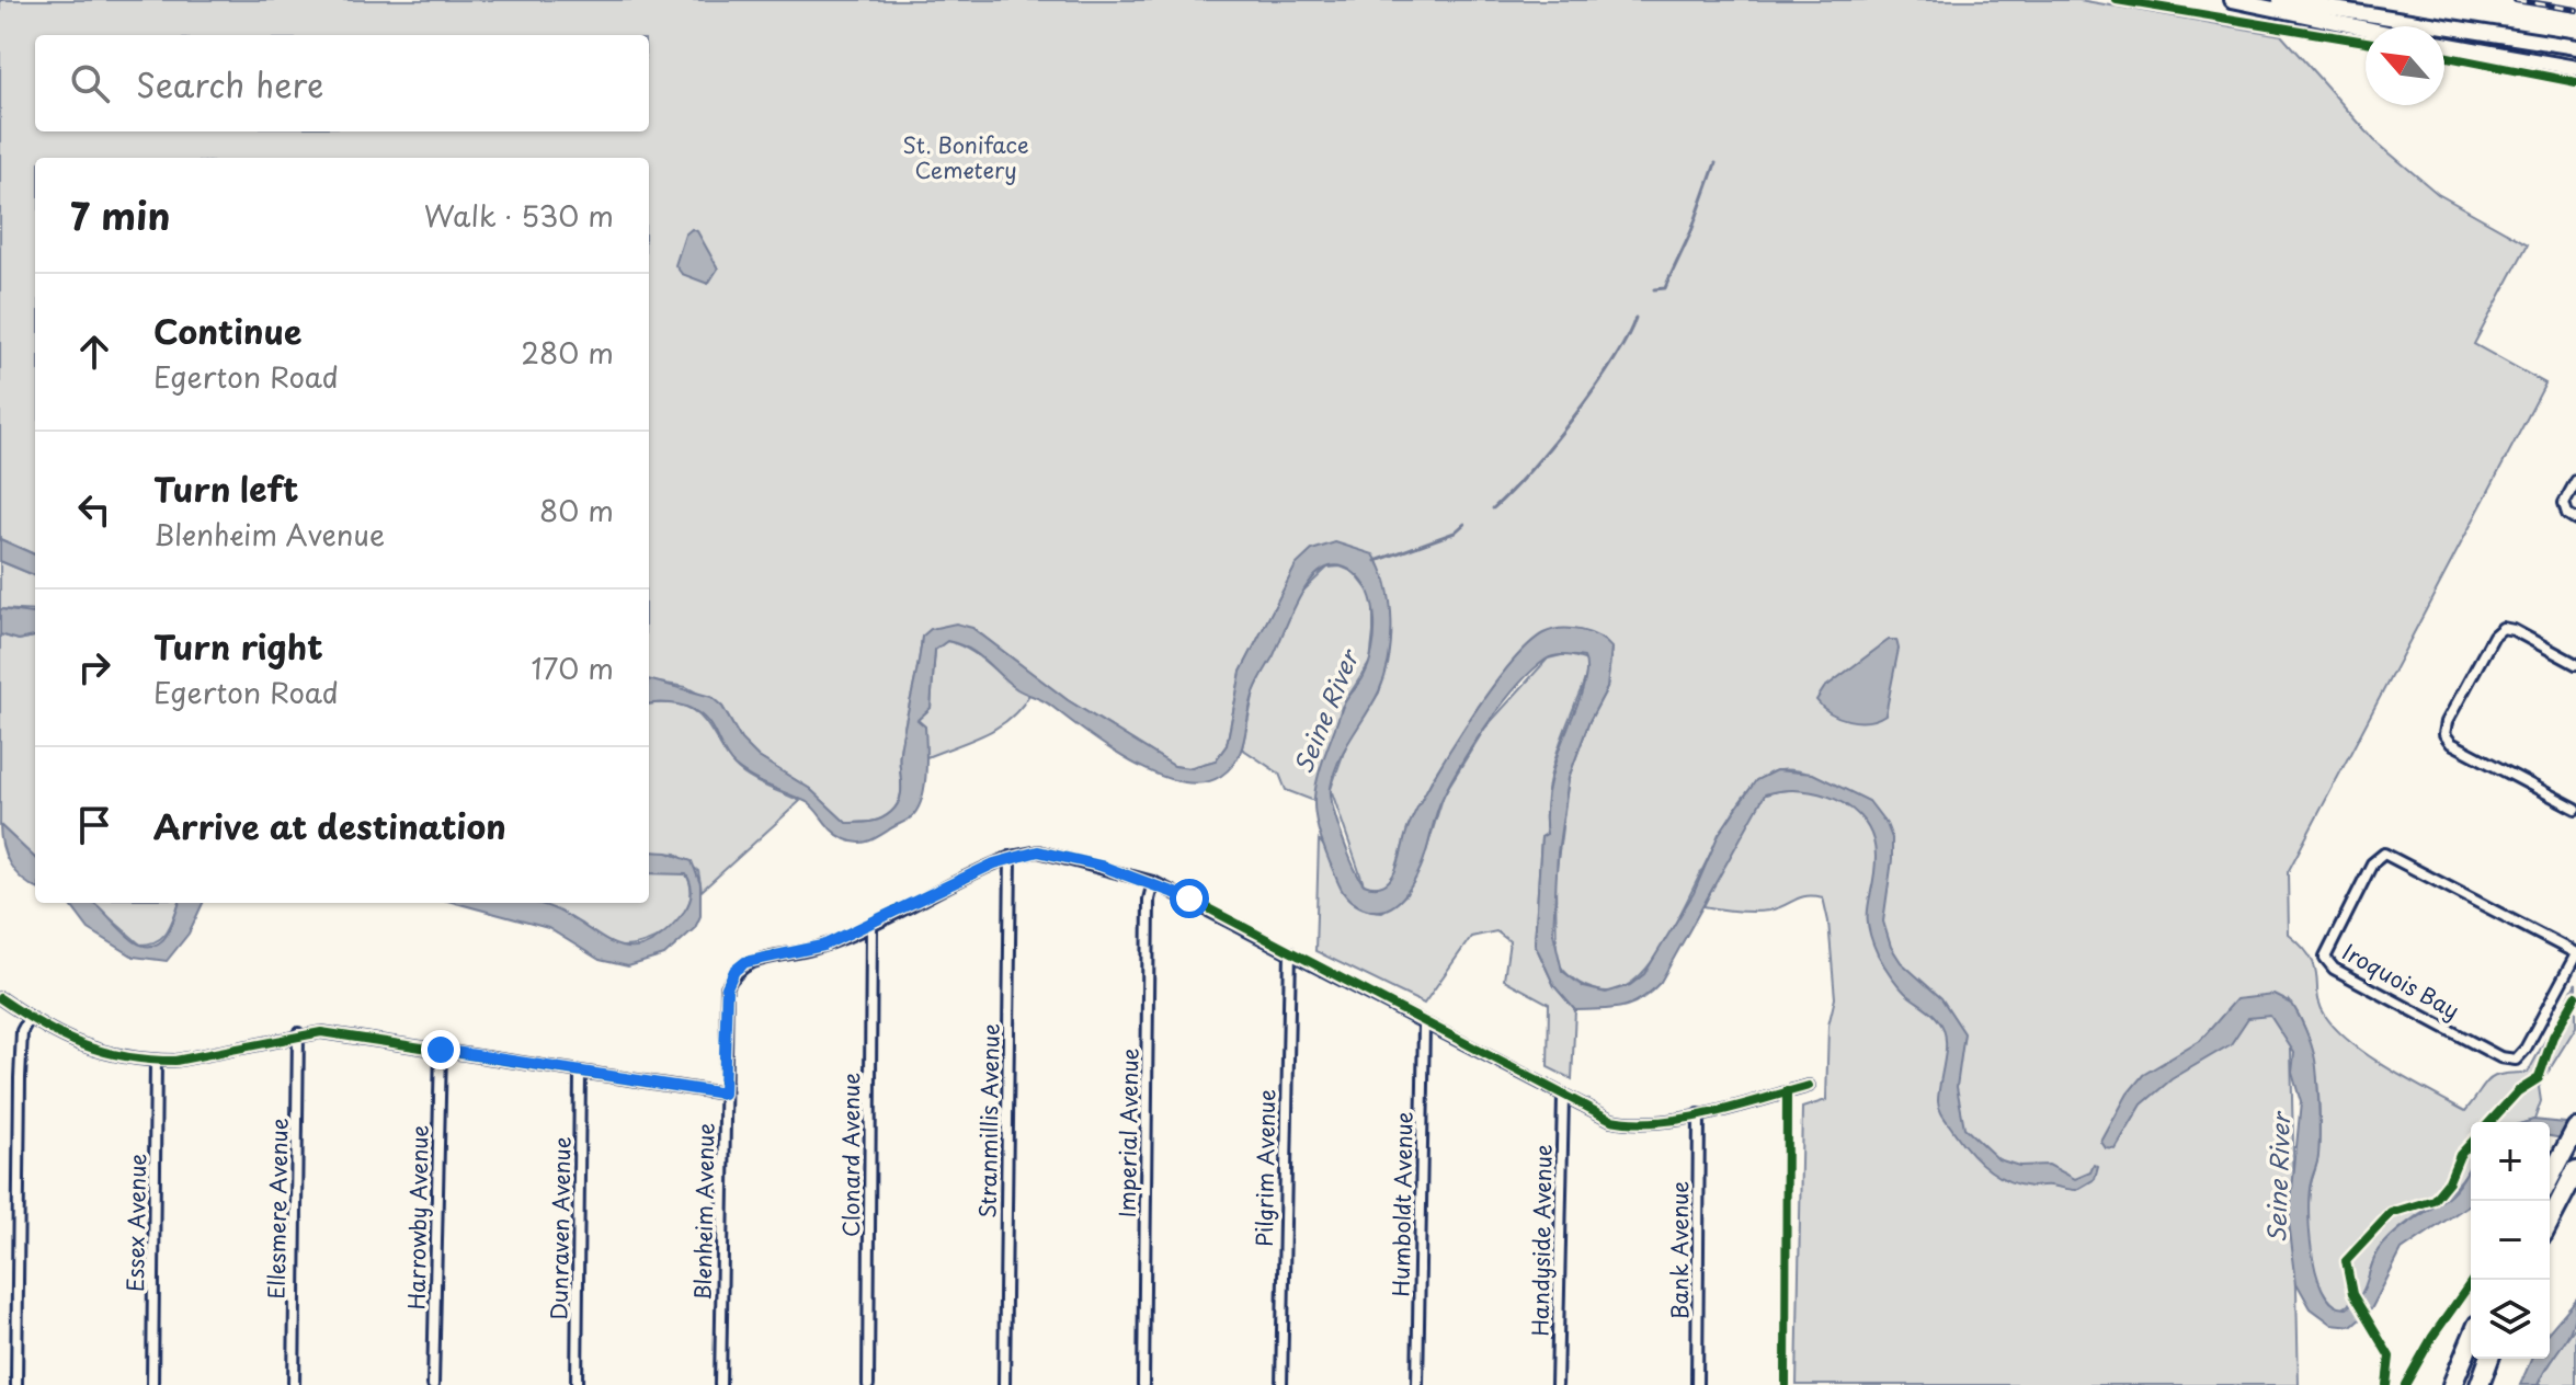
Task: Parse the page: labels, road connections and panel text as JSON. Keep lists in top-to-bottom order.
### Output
{
  "streets": {
    "street": [
      "Iroquois Bay",
      "Stranmillis Avenue",
      "Imperial Avenue",
      "Clonard Avenue",
      "Pilgrim Avenue",
      "Humboldt Avenue",
      "Ellesmere Avenue",
      "Blenheim Avenue",
      "Harrowby Avenue",
      "Essex Avenue",
      "Dunraven Avenue",
      "Handyside Avenue",
      "Bank Avenue"
    ]
  },
  "crossings": [
    ["Clonard Avenue", "Blenheim Avenue"]
  ],
  "water": ["Seine River"],
  "parks": ["St. Boniface Cemetery"],
  "north": "top left",
  "page": {
    "search": "Search here",
    "heading": ["7 min", "Walk · 530 m"],
    "list": [
      ["Continue", "Egerton Road", "280 m"],
      ["Turn left", "Blenheim Avenue", "80 m"],
      ["Turn right", "Egerton Road", "170 m"],
      "Arrive at destination"
    ],
    "map_buttons": ["+", "−"]
  }
}
